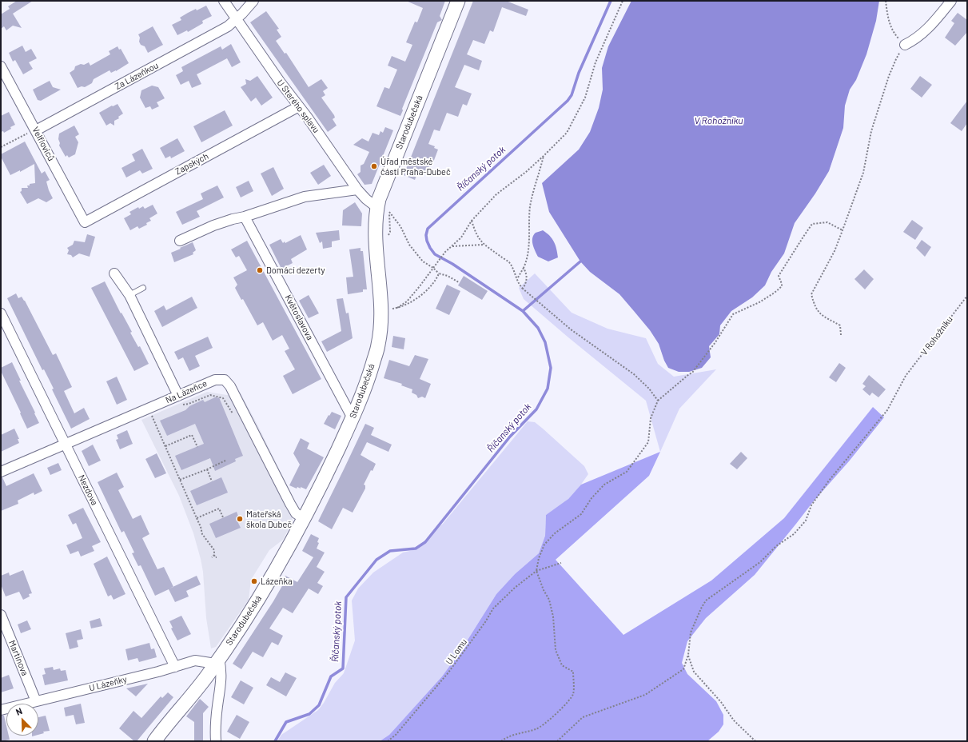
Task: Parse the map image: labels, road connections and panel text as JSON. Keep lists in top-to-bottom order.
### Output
{
  "streets": {
    "street": [
      "Za Lázeňkou",
      "U Starého splavu",
      "Starodubečská",
      "Velfloviců",
      "Zapských",
      "Květoslavova",
      "Na Lázeňce",
      "Nezdova",
      "Martinova",
      "U Lázeňky"
    ],
    "path": ["V Rohožníku", "U Lomu"]
  },
  "crossings": [
    ["Za Lázeňkou", "U Starého splavu"],
    ["Za Lázeňkou", "Velfloviců"],
    ["U Starého splavu", "Starodubečská"],
    ["U Starého splavu", "Zapských"],
    ["Starodubečská", "Květoslavova"],
    ["Starodubečská", "Na Lázeňce"],
    ["Starodubečská", "U Lázeňky"],
    ["Velfloviců", "Zapských"],
    ["Na Lázeňce", "Nezdova"],
    ["Nezdova", "U Lázeňky"],
    ["Martinova", "U Lázeňky"]
  ],
  "water": ["V Rohožníku", "Říčanský potok"],
  "places": [
    "Úřad městské části Praha-Dubeč",
    "Domácí dezerty",
    "Mateřská škola Dubeč",
    "Lázeňka"
  ],
  "north": "top left"
}
